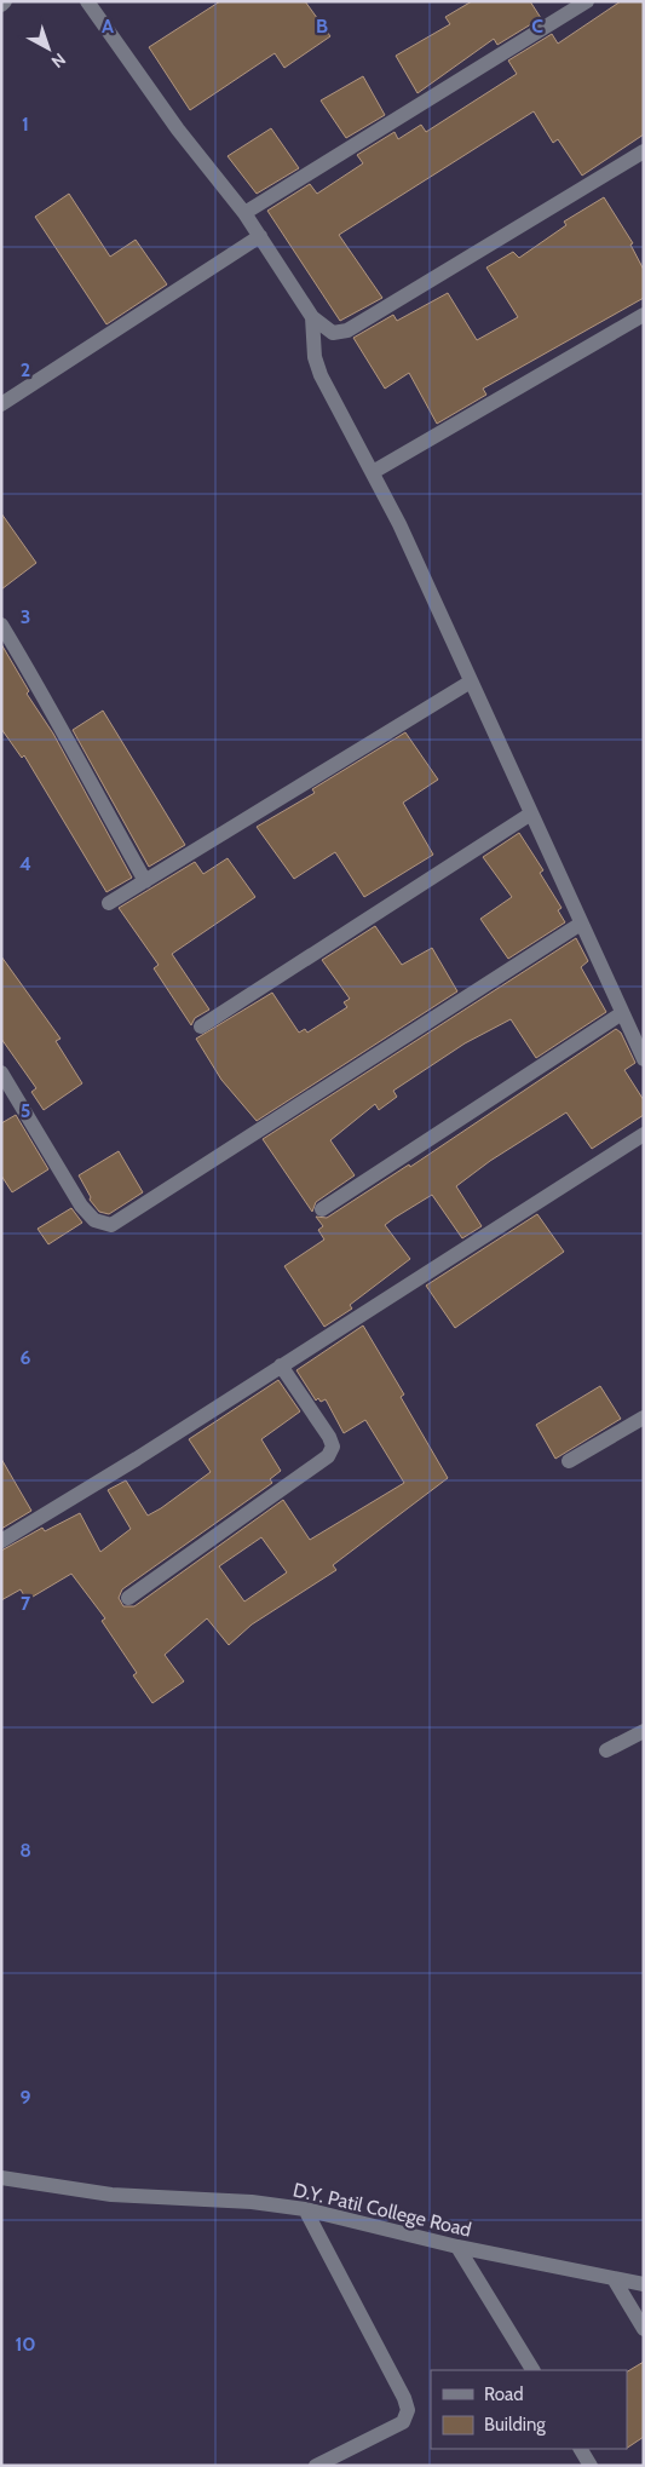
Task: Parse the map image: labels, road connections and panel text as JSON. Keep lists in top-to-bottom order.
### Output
{
  "streets": {
    "street": ["D.Y. Patil College Road"]
  },
  "legend": ["Road", "Building"],
  "north": "bottom right",
  "grid": {
    "columns": ["A", "B", "C"],
    "rows": [
      "1",
      "2",
      "3",
      "4",
      "5",
      "6",
      "7",
      "8",
      "9",
      "10"
    ]
  }
}
